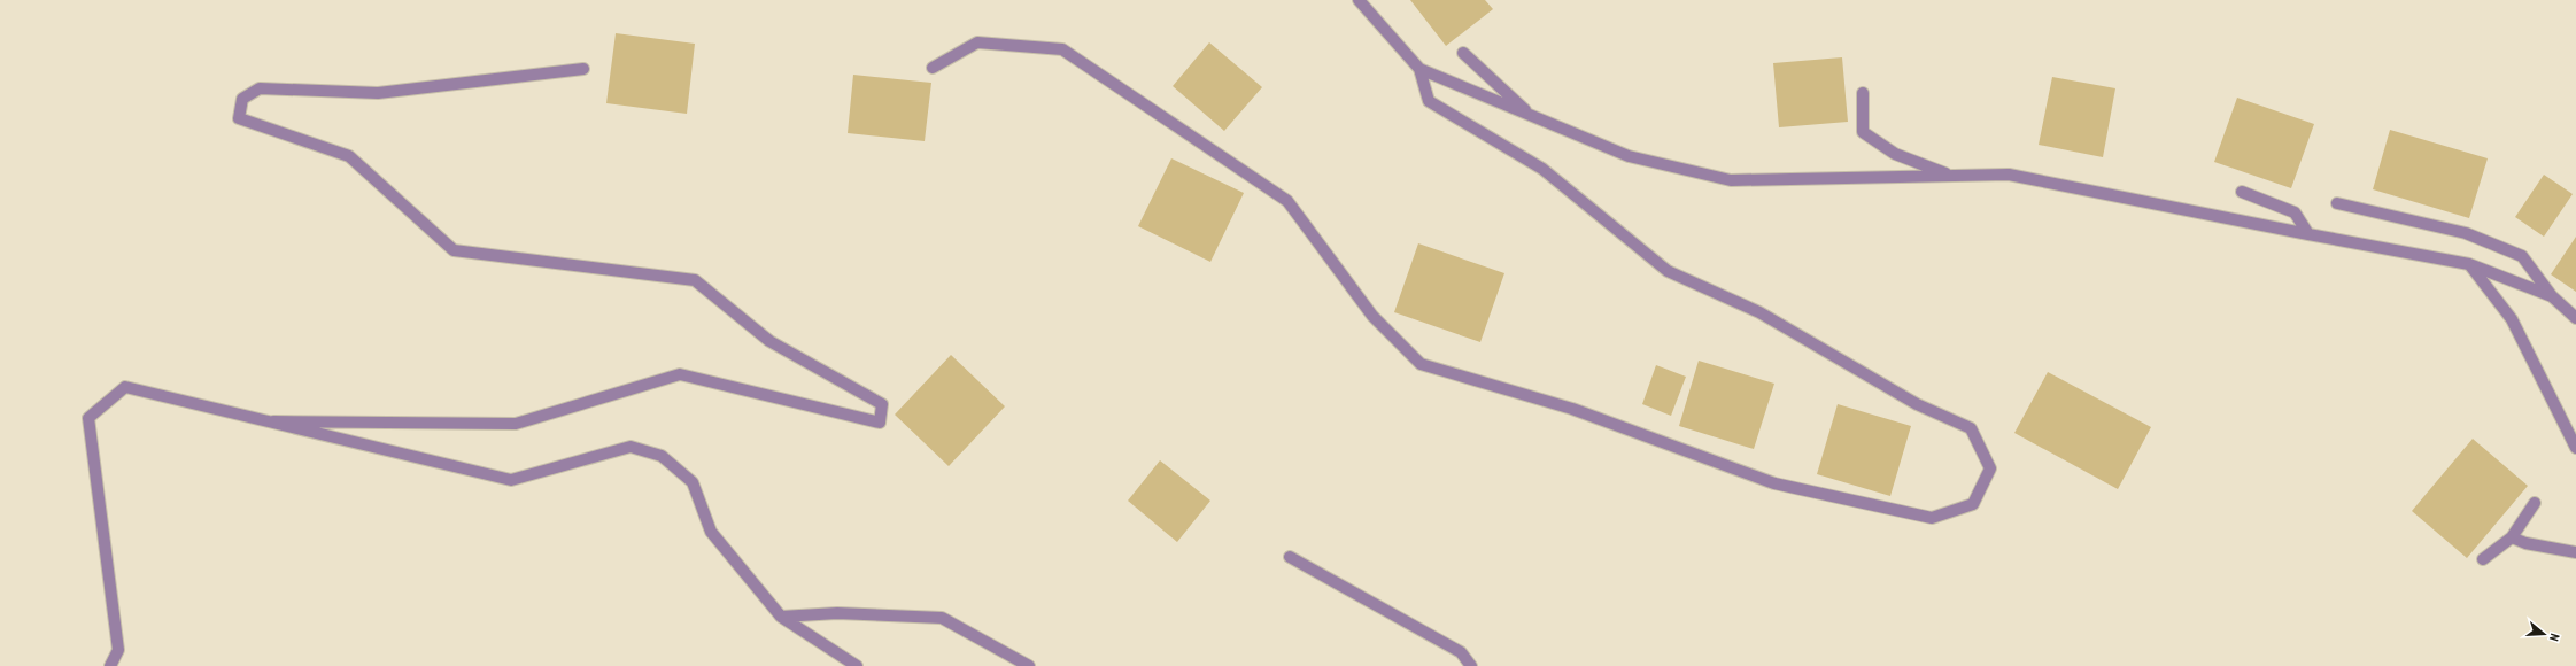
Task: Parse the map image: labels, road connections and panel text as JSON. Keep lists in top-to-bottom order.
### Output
{
  "north": "right"
}
